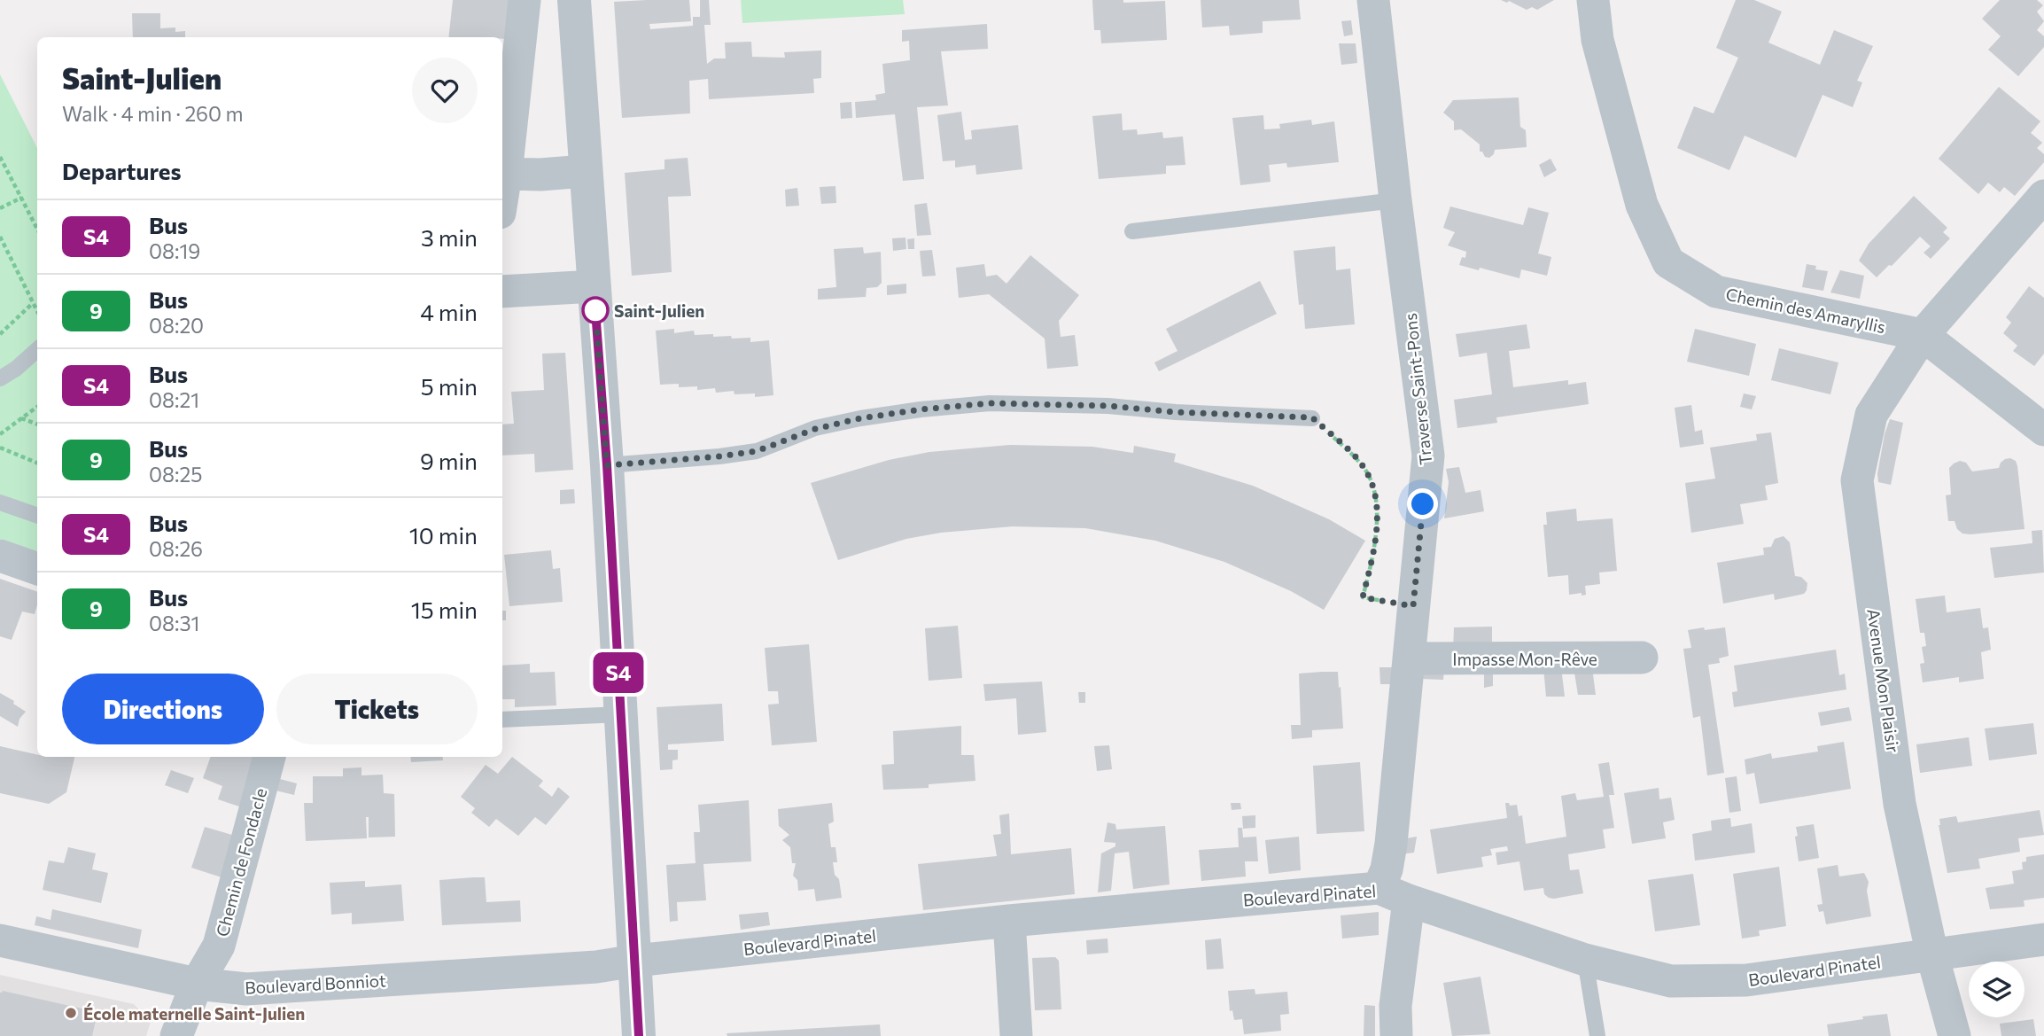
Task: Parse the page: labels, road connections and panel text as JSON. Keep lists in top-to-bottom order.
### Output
{
  "streets": {
    "street": [
      "Chemin des Amaryllis",
      "Traverse Saint-Pons",
      "Impasse Mon-Rêve",
      "Avenue Mon Plaisir",
      "Chemin de Fondacle",
      "Boulevard Pinatel",
      "Boulevard Bonniot"
    ]
  },
  "crossings": [
    ["Chemin des Amaryllis", "Avenue Mon Plaisir"],
    ["Traverse Saint-Pons", "Impasse Mon-Rêve"],
    ["Traverse Saint-Pons", "Boulevard Pinatel"],
    ["Avenue Mon Plaisir", "Boulevard Pinatel"],
    ["Chemin de Fondacle", "Boulevard Bonniot"],
    ["Boulevard Pinatel", "Boulevard Bonniot"]
  ],
  "places": ["Saint-Julien", "École maternelle Saint-Julien"],
  "lines": ["bus line S4"],
  "page": {
    "on_map": "S4",
    "heading": [
      ["Saint-Julien", "Walk · 4 min · 260 m"],
      "Departures"
    ],
    "list": [
      {
        "mark": "S4",
        "name": "Bus",
        "note": "08:19",
        "value": "3 min"
      },
      {
        "mark": "9",
        "name": "Bus",
        "note": "08:20",
        "value": "4 min"
      },
      {
        "mark": "S4",
        "name": "Bus",
        "note": "08:21",
        "value": "5 min"
      },
      {
        "mark": "9",
        "name": "Bus",
        "note": "08:25",
        "value": "9 min"
      },
      {
        "mark": "S4",
        "name": "Bus",
        "note": "08:26",
        "value": "10 min"
      },
      {
        "mark": "9",
        "name": "Bus",
        "note": "08:31",
        "value": "15 min"
      }
    ],
    "buttons": ["Directions", "Tickets"]
  }
}
